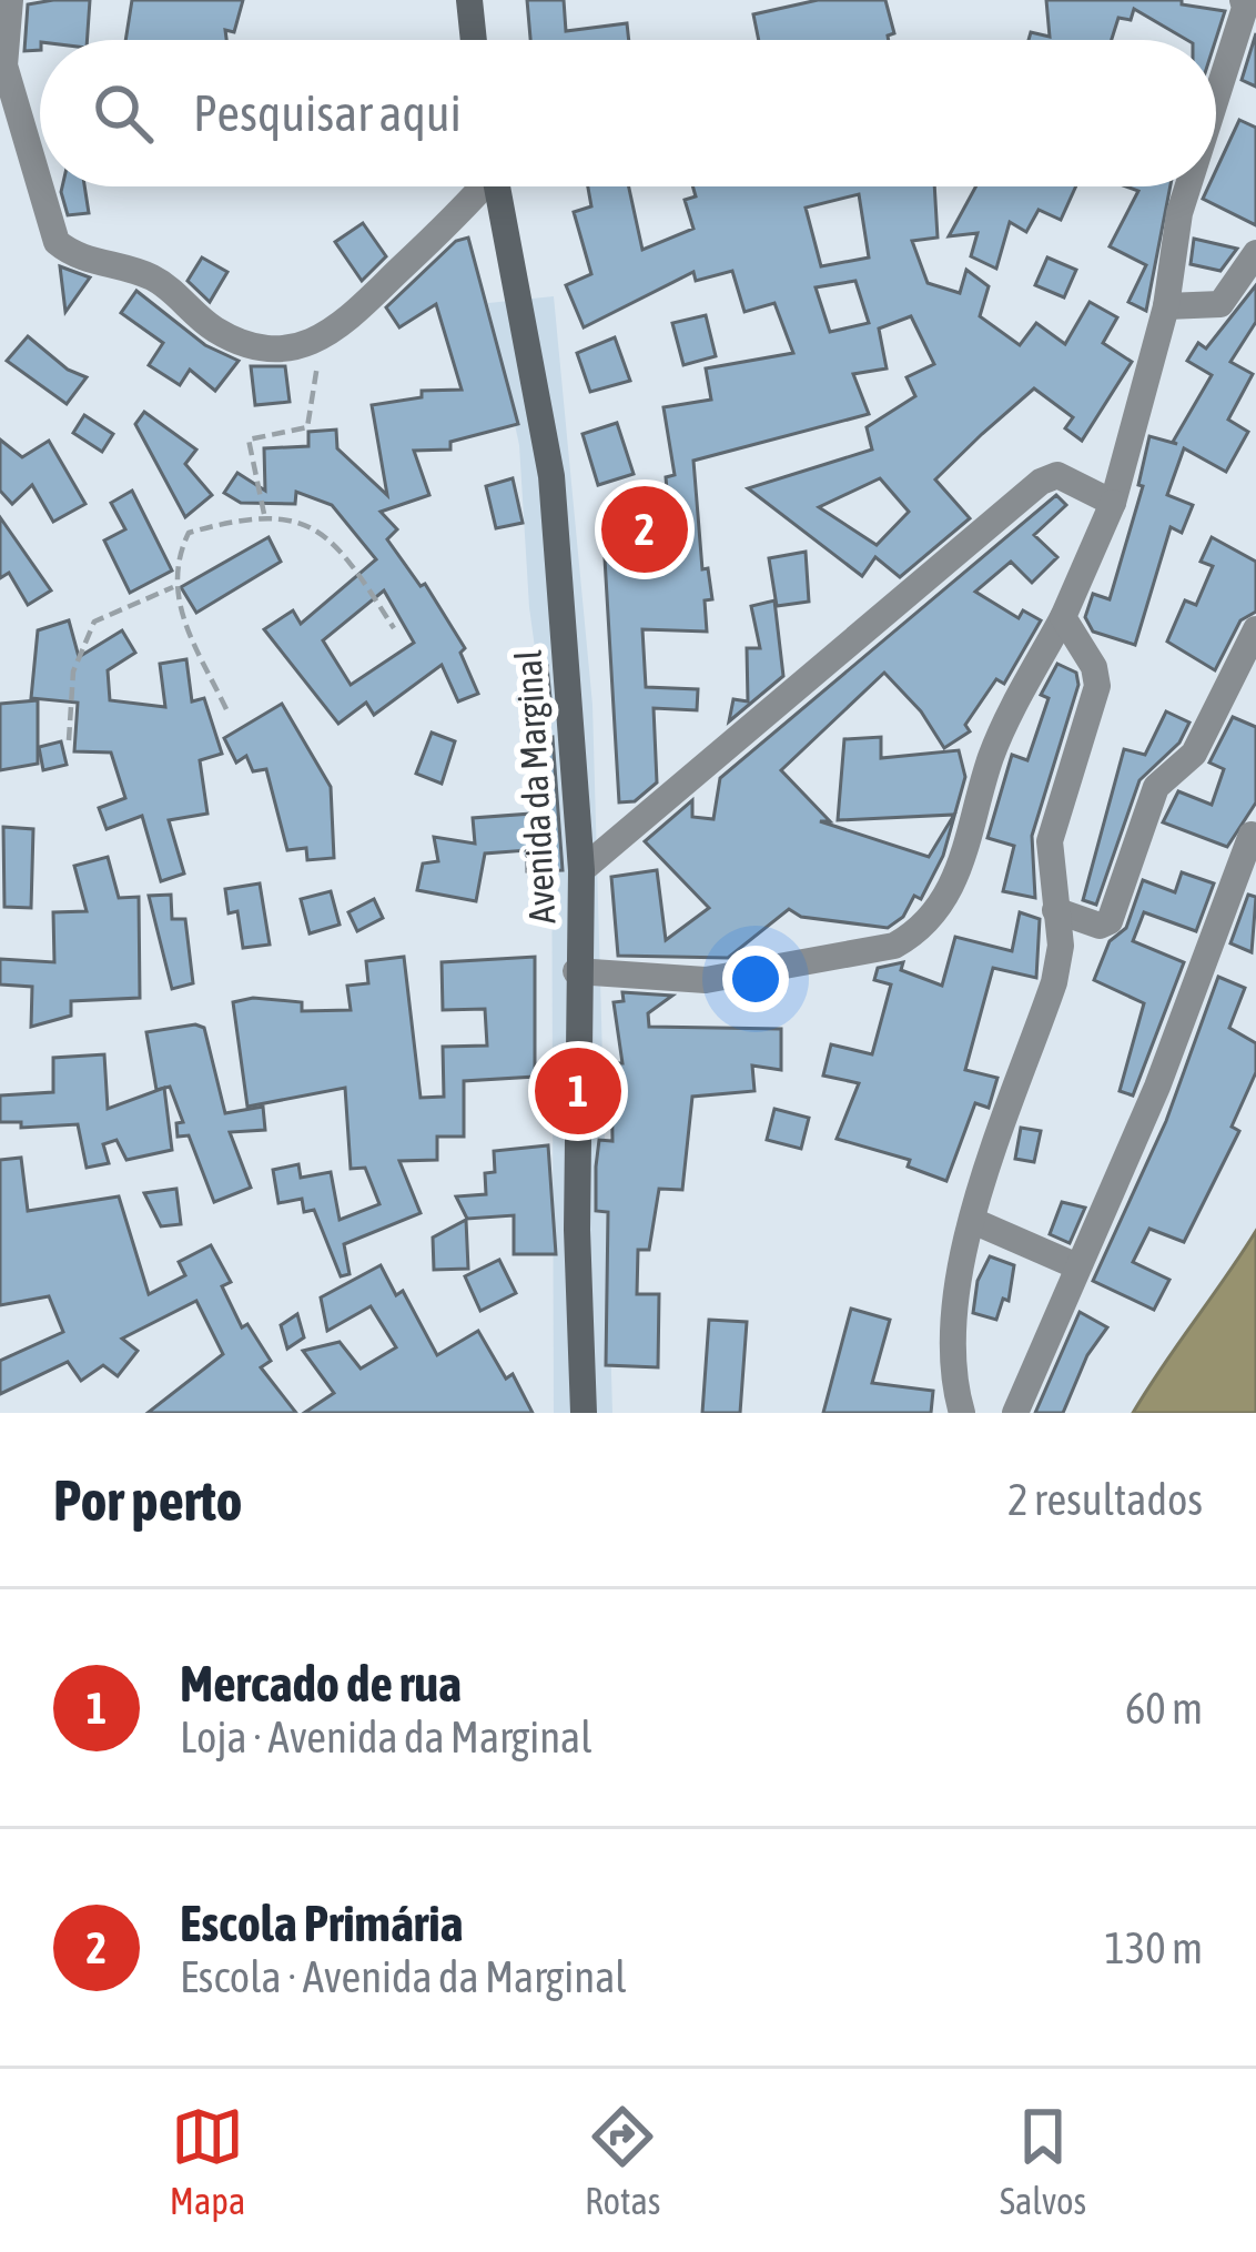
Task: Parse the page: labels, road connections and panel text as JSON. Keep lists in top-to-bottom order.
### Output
{
  "streets": {
    "street": ["Avenida da Marginal"]
  },
  "page": {
    "search": "Pesquisar aqui",
    "pins": ["2", "1"],
    "heading": ["Por perto", "2 resultados"],
    "list": [
      {
        "mark": "1",
        "name": "Mercado de rua",
        "note": "Loja · Avenida da Marginal",
        "value": "60 m"
      },
      {
        "mark": "2",
        "name": "Escola Primária",
        "note": "Escola · Avenida da Marginal",
        "value": "130 m"
      }
    ],
    "nav": ["Mapa", "Rotas", "Salvos"]
  }
}
